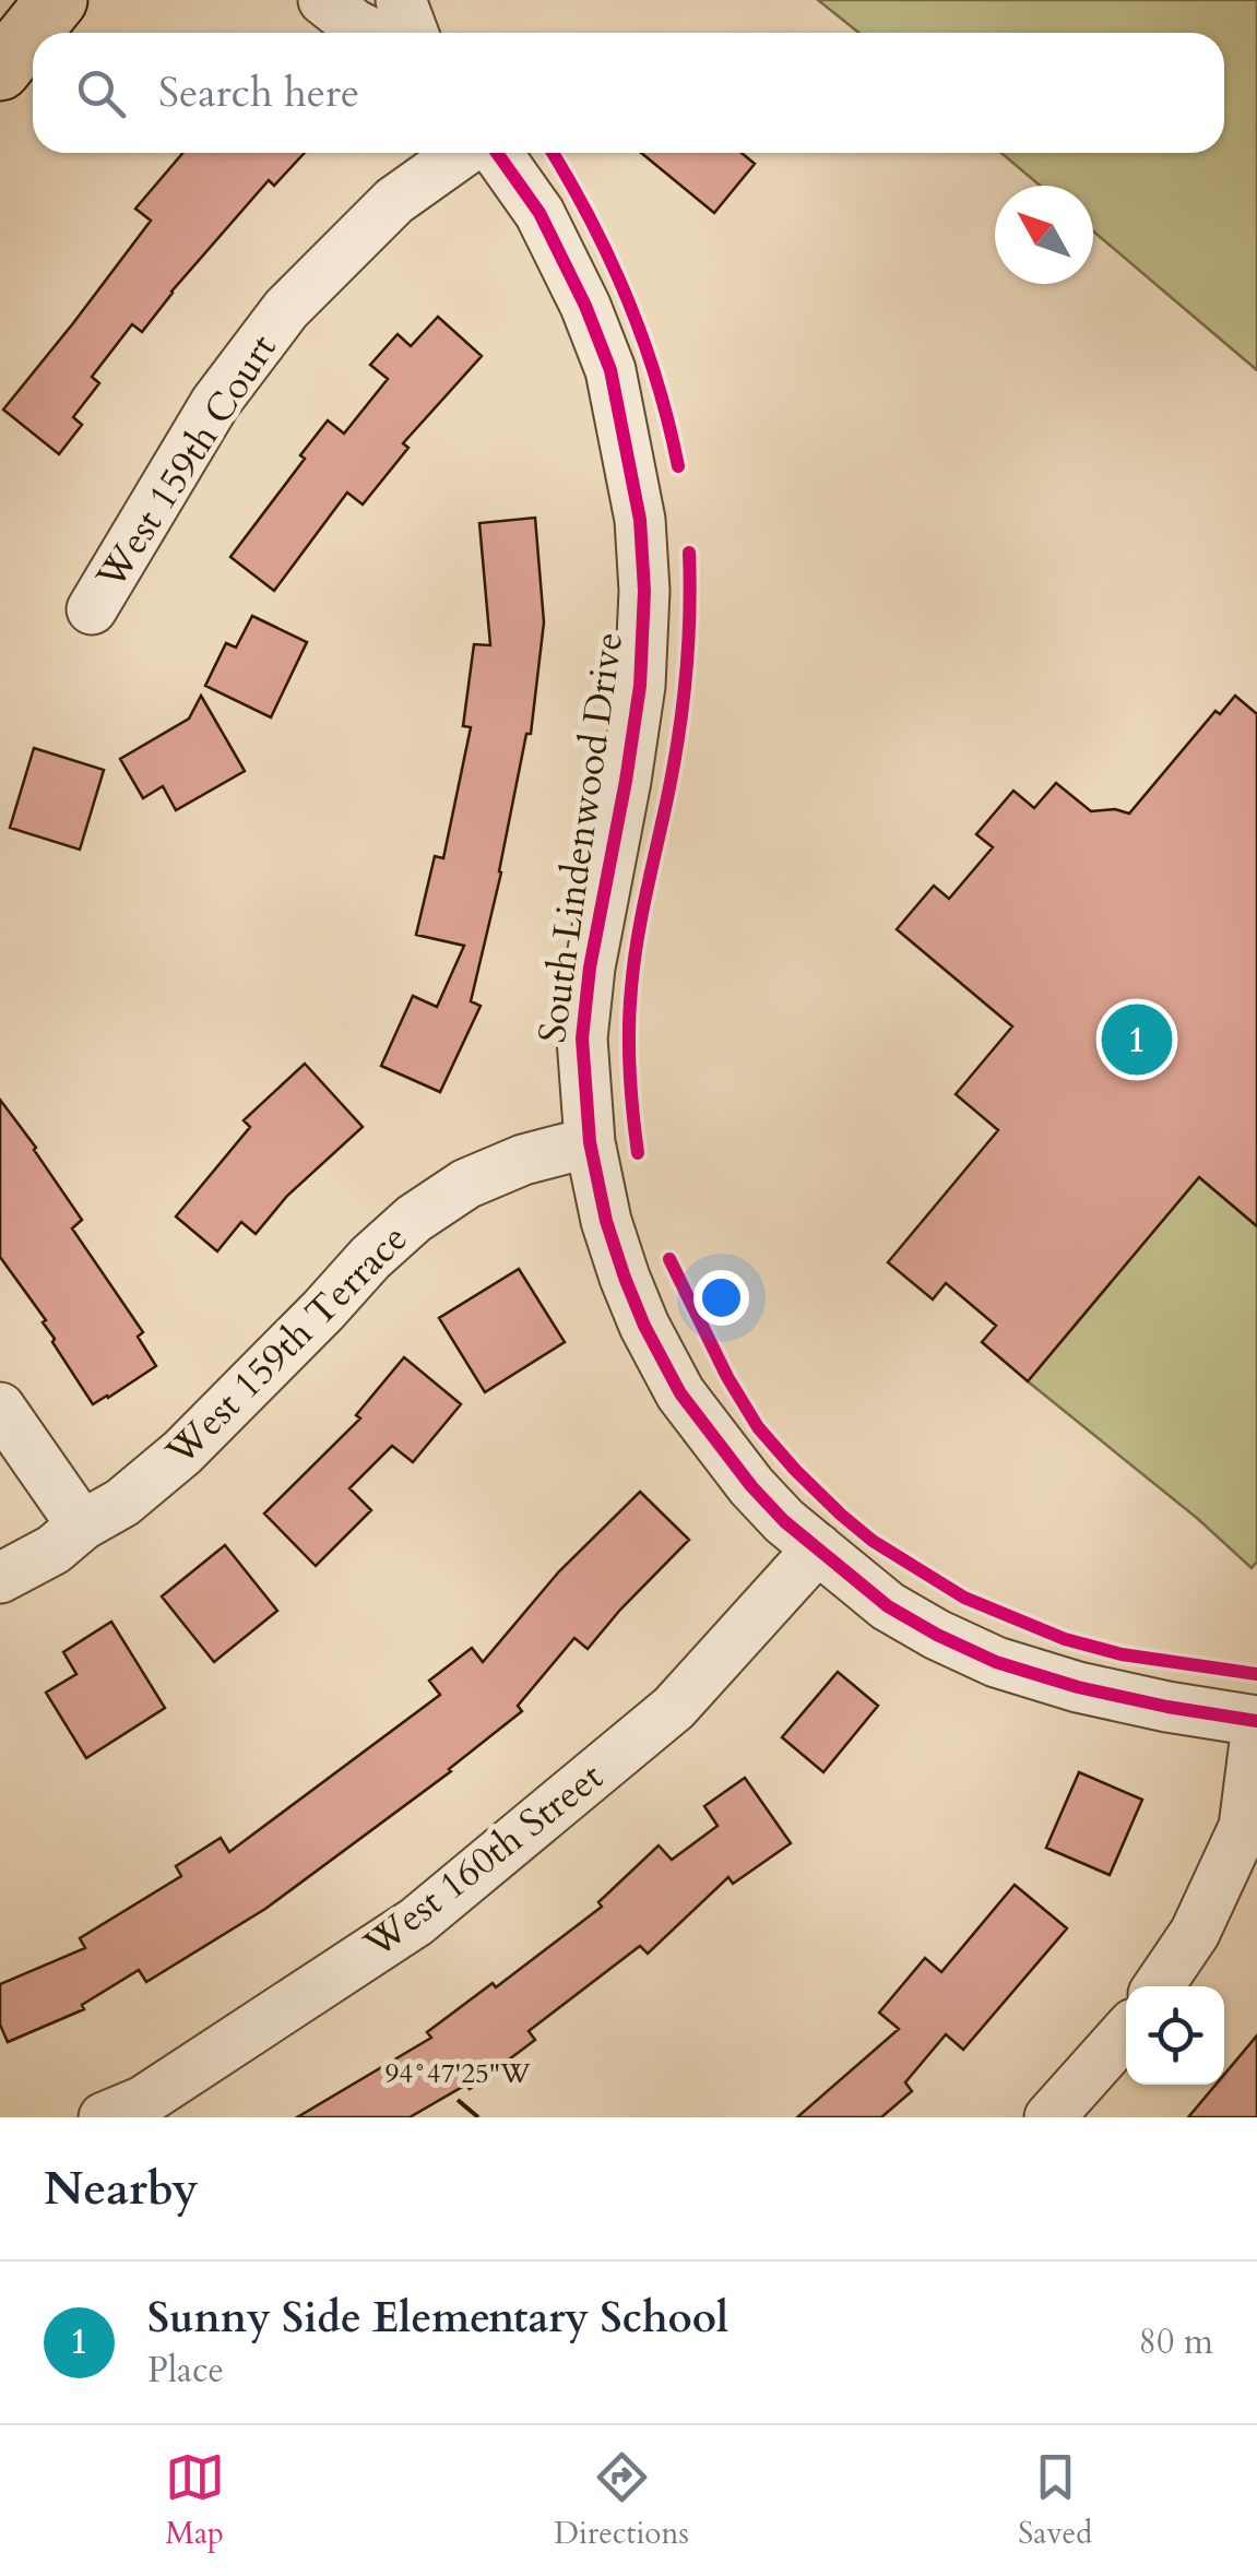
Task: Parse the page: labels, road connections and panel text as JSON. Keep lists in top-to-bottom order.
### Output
{
  "streets": {
    "street": [
      "West 159th Court",
      "South Lindenwood Drive",
      "West 159th Terrace",
      "West 160th Street"
    ]
  },
  "crossings": [
    ["South Lindenwood Drive", "West 159th Terrace"],
    ["South Lindenwood Drive", "West 160th Street"]
  ],
  "north": "top left",
  "page": {
    "search": "Search here",
    "pins": "1",
    "heading": "Nearby",
    "list": [
      {
        "mark": "1",
        "name": "Sunny Side Elementary School",
        "note": "Place",
        "value": "80 m"
      }
    ],
    "nav": ["Map", "Directions", "Saved"]
  },
  "coordinates": ["94°47'25\"W"]
}
